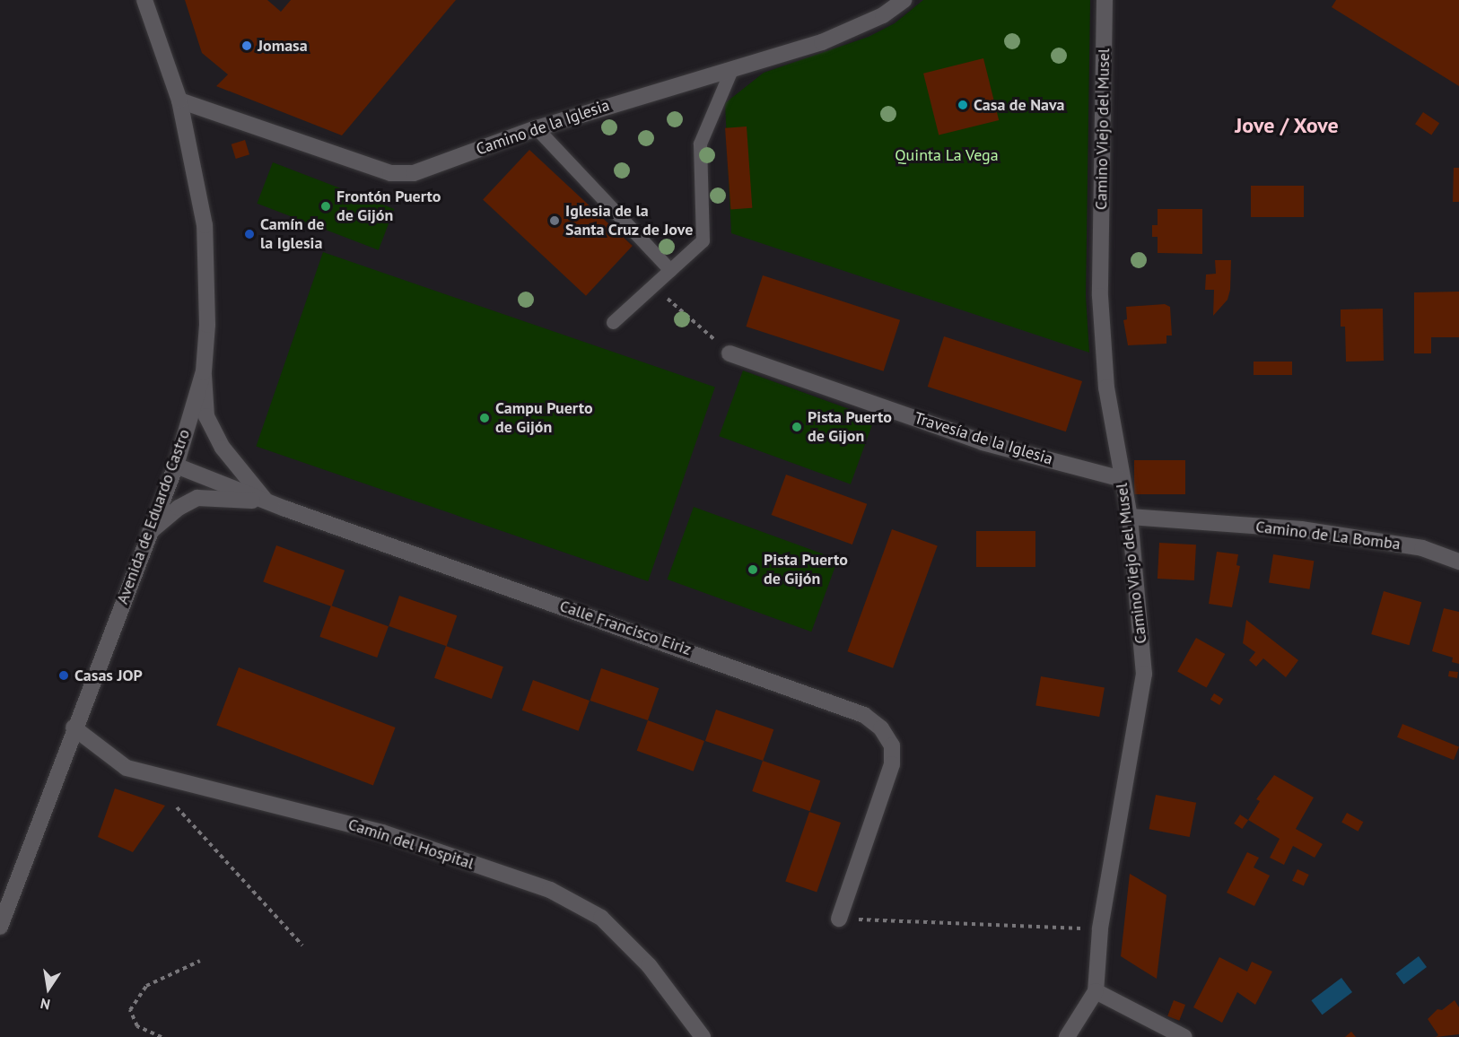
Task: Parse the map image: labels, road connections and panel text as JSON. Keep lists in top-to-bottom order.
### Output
{
  "streets": {
    "street": [
      "Camino de la Iglesia",
      "Camino Viejo del Musel",
      "Travesía de la Iglesia",
      "Avenida de Eduardo Castro",
      "Camino de La Bomba",
      "Calle Francisco Eiriz",
      "Camin del Hospital"
    ]
  },
  "crossings": [
    ["Camino de la Iglesia", "Avenida de Eduardo Castro"],
    ["Camino Viejo del Musel", "Travesía de la Iglesia"],
    ["Camino Viejo del Musel", "Camino de La Bomba"],
    ["Avenida de Eduardo Castro", "Calle Francisco Eiriz"],
    ["Avenida de Eduardo Castro", "Camin del Hospital"]
  ],
  "districts": ["Jove / Xove"],
  "parks": ["Quinta La Vega"],
  "places": [
    "Jomasa",
    "Casa de Nava",
    "Frontón Puerto de Gijón",
    "Iglesia de la Santa Cruz de Jove",
    "Camín de la Iglesia",
    "Campu Puerto de Gijón",
    "Pista Puerto de Gijon",
    "Pista Puerto de Gijón",
    "Casas JOP"
  ],
  "north": "bottom"
}
